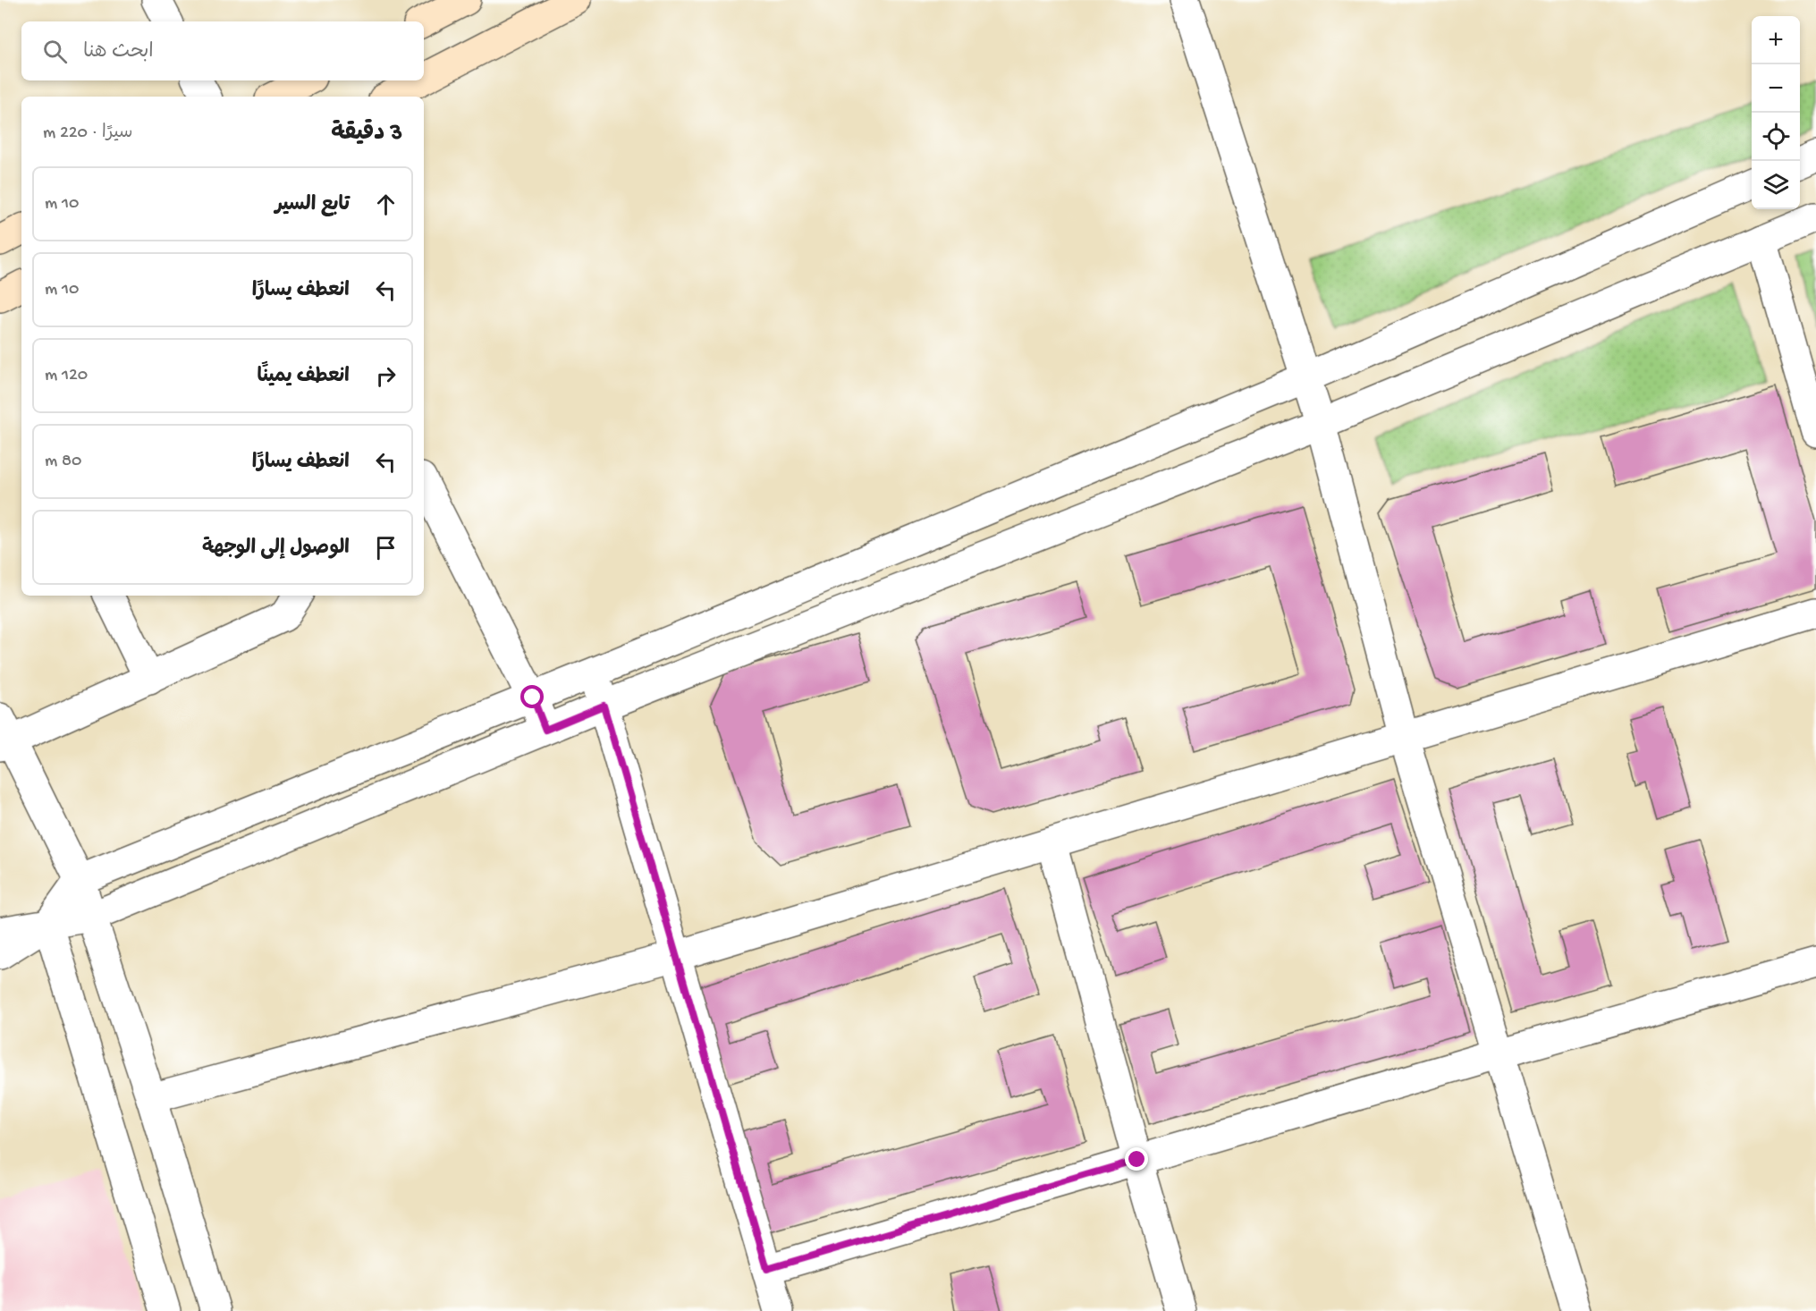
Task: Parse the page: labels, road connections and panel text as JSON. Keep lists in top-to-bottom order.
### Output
{
  "page": {
    "map_buttons": ["+", "−"],
    "search": "ابحث هنا",
    "heading": ["3 دقيقة", "سيرًا · 220 m"],
    "list": [
      ["تابع السير", "10 m"],
      ["انعطف يسارًا", "10 m"],
      ["انعطف يمينًا", "120 m"],
      ["انعطف يسارًا", "80 m"],
      "الوصول إلى الوجهة"
    ]
  }
}
